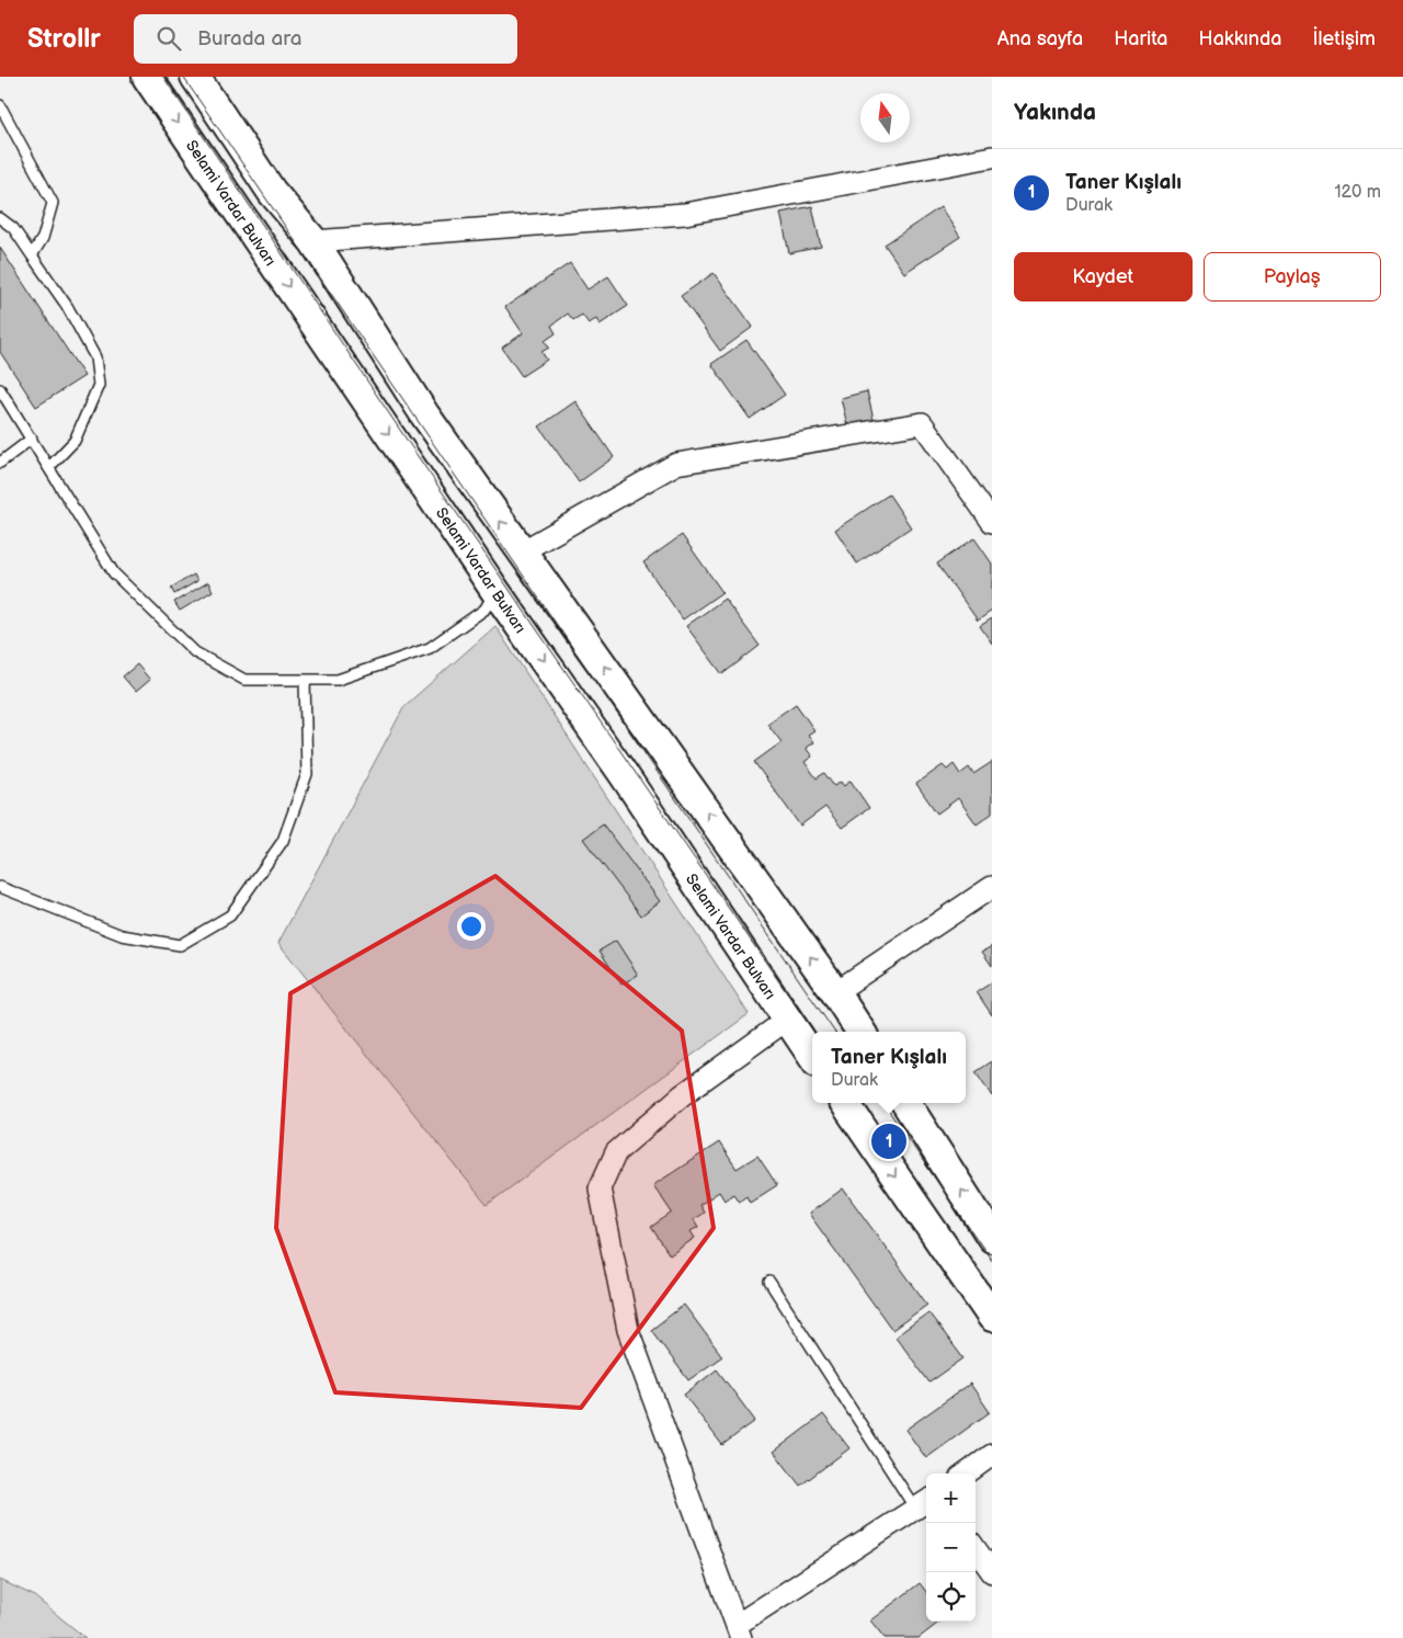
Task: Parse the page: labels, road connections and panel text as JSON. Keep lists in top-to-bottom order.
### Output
{
  "streets": {
    "main road": ["Selami Vardar Bulvarı"]
  },
  "north": "top",
  "page": {
    "header": "Strollr",
    "search": "Burada ara",
    "nav": [
      "Ana sayfa",
      "Harita",
      "Hakkında",
      "İletişim"
    ],
    "heading": "Yakında",
    "list": [
      {
        "mark": "1",
        "name": "Taner Kışlalı",
        "note": "Durak",
        "value": "120 m"
      }
    ],
    "buttons": ["Kaydet", "Paylaş"],
    "popup": ["Taner Kışlalı", "Durak"],
    "pins": "1",
    "map_buttons": ["+", "−"]
  }
}
